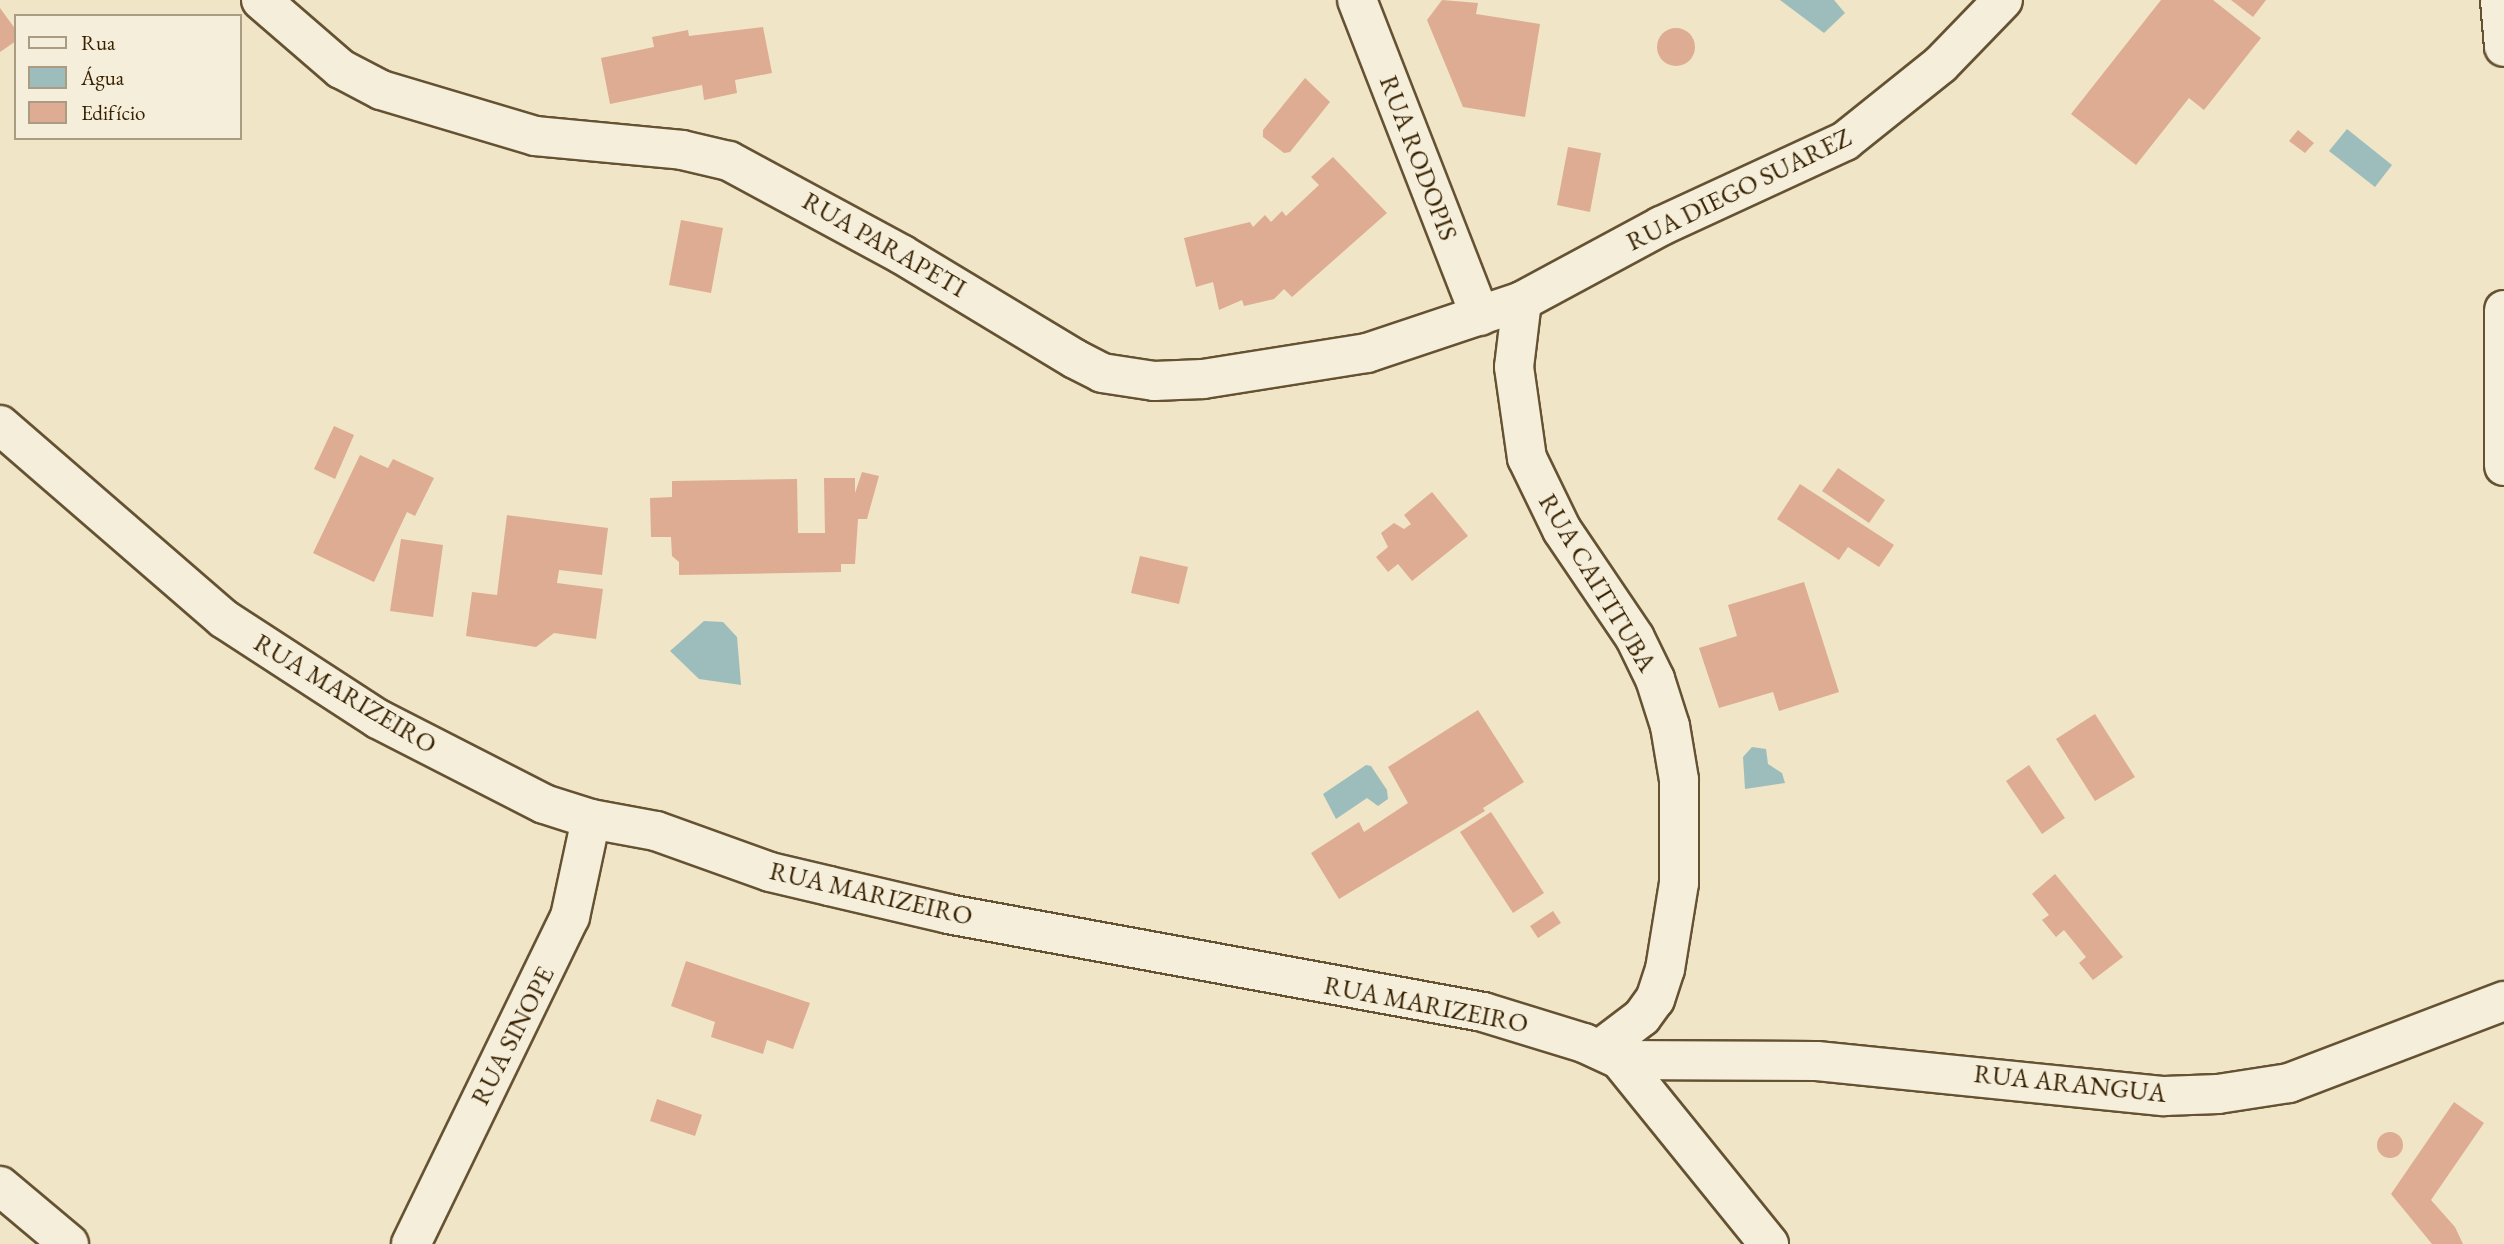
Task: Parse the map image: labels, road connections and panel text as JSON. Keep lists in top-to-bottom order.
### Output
{
  "streets": {
    "street": [
      "RUA RODOPIS",
      "RUA DIEGO SUAREZ",
      "RUA PARAPETI",
      "RUA CAITITUBA",
      "RUA MARIZEIRO",
      "RUA SINOPE",
      "RUA ARANGUA"
    ]
  },
  "crossings": [
    ["RUA RODOPIS", "RUA PARAPETI"],
    ["RUA DIEGO SUAREZ", "RUA PARAPETI"],
    ["RUA DIEGO SUAREZ", "RUA CAITITUBA"],
    ["RUA PARAPETI", "RUA CAITITUBA"],
    ["RUA CAITITUBA", "RUA MARIZEIRO"],
    ["RUA CAITITUBA", "RUA ARANGUA"],
    ["RUA MARIZEIRO", "RUA SINOPE"],
    ["RUA MARIZEIRO", "RUA ARANGUA"]
  ],
  "legend": ["Rua", "Água", "Edifício"]
}
